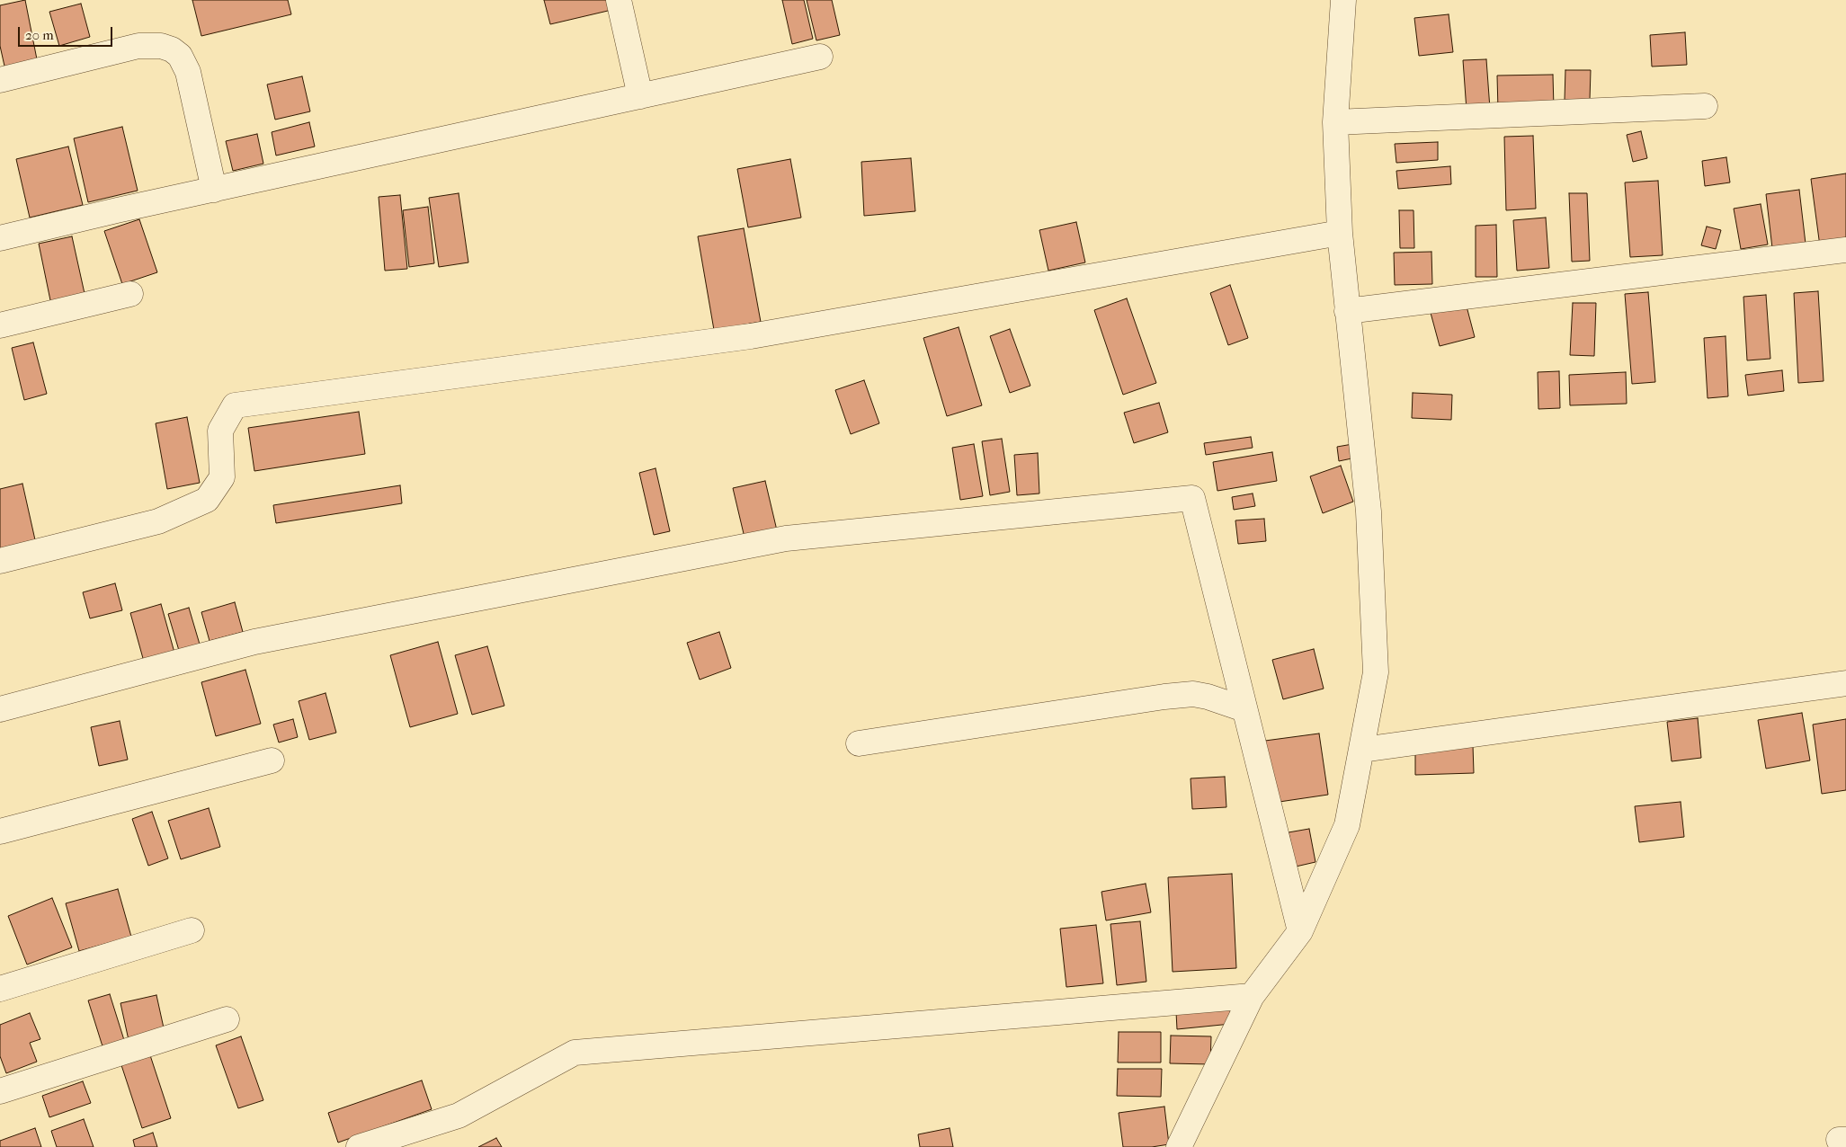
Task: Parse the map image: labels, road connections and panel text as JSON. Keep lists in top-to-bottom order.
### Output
{
  "scale_bar": "20 m"
}
